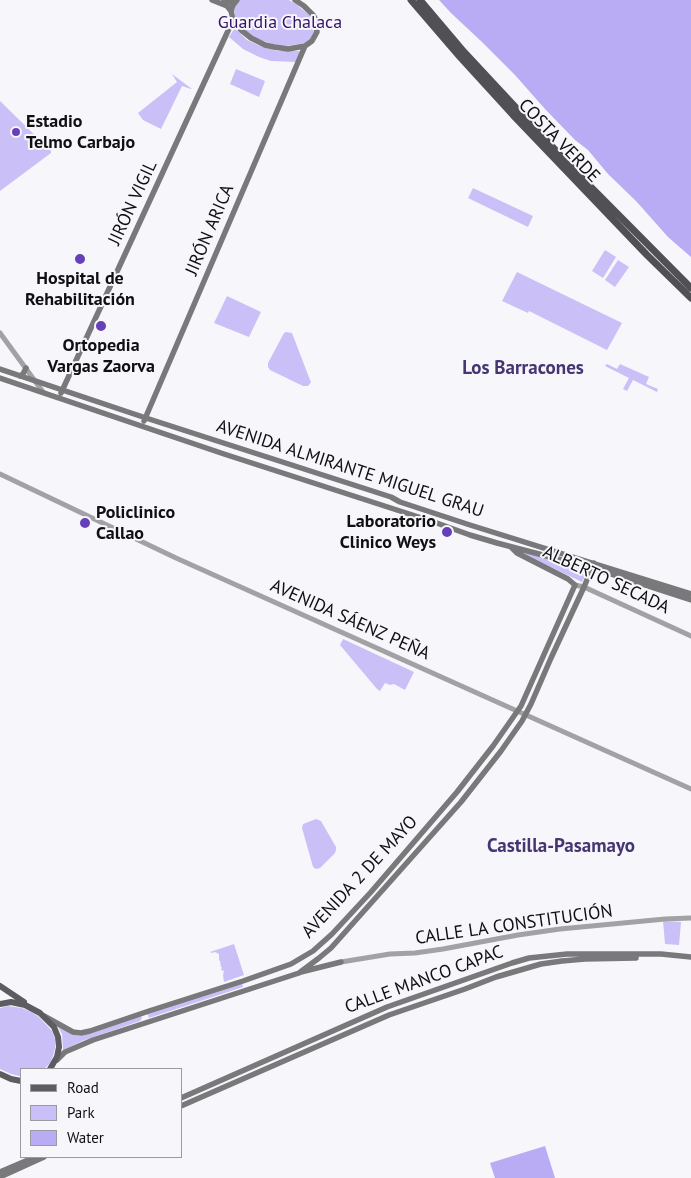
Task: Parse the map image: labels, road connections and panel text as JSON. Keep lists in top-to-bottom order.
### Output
{
  "streets": {
    "highway": ["COSTA VERDE"],
    "main road": [
      "JIRÓN VIGIL",
      "JIRÓN ARICA",
      "AVENIDA ALMIRANTE MIGUEL GRAU",
      "ALBERTO SECADA",
      "AVENIDA 2 DE MAYO",
      "CALLE MANCO CAPAC"
    ],
    "street": ["AVENIDA SÁENZ PEÑA", "CALLE LA CONSTITUCIÓN"]
  },
  "crossings": [
    ["JIRÓN VIGIL", "AVENIDA ALMIRANTE MIGUEL GRAU"],
    ["JIRÓN ARICA", "AVENIDA ALMIRANTE MIGUEL GRAU"],
    ["AVENIDA ALMIRANTE MIGUEL GRAU", "ALBERTO SECADA"],
    ["AVENIDA ALMIRANTE MIGUEL GRAU", "AVENIDA 2 DE MAYO"],
    ["ALBERTO SECADA", "AVENIDA 2 DE MAYO"],
    ["AVENIDA SÁENZ PEÑA", "AVENIDA 2 DE MAYO"]
  ],
  "districts": ["Los Barracones", "Castilla-Pasamayo"],
  "parks": ["Guardia Chalaca"],
  "places": [
    "Estadio Telmo Carbajo",
    "Hospital de Rehabilitación",
    "Ortopedia Vargas Zaorva",
    "Policlinico Callao",
    "Laboratorio Clinico Weys"
  ],
  "legend": ["Road", "Park", "Water"]
}
